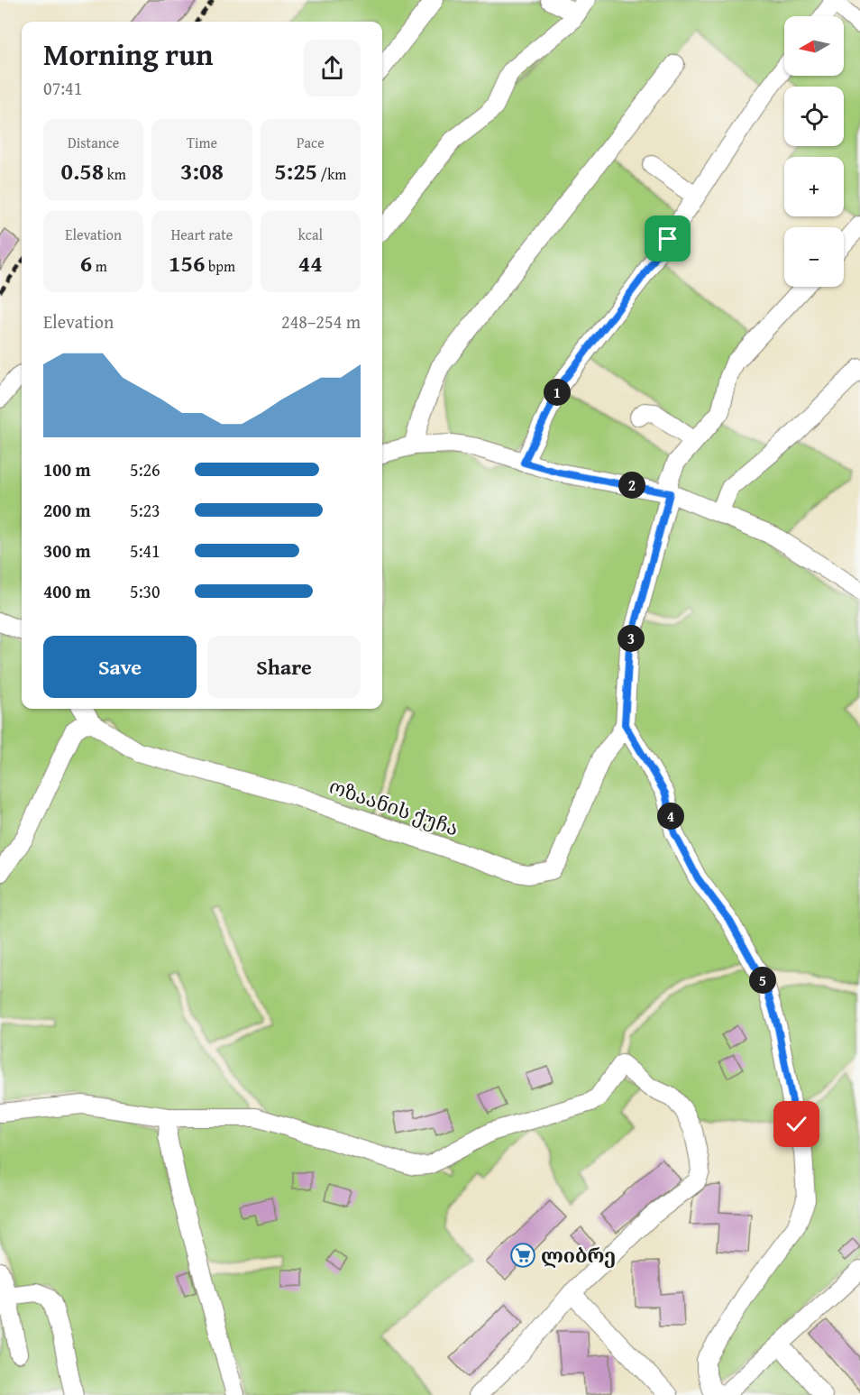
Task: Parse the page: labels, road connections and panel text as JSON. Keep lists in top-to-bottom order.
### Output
{
  "streets": {
    "street": ["ოზაანის ქუჩა"]
  },
  "places": {
    "supermarket": ["ლიბრე"]
  },
  "north": "left",
  "page": {
    "map_buttons": ["+", "−"],
    "heading": ["Morning run", "07:41"],
    "stats": [
      ["Distance", "0.58 km"],
      ["Time", "3:08"],
      ["Pace", "5:25 /km"],
      ["Elevation", "6 m"],
      ["Heart rate", "156 bpm"],
      ["kcal", "44"]
    ],
    "chart": ["Elevation", "248–254 m"],
    "pins": [
      "1",
      "2",
      "3",
      "4",
      "5"
    ],
    "list": [
      {
        "name": "100 m",
        "note": "5:26"
      },
      {
        "name": "200 m",
        "note": "5:23"
      },
      {
        "name": "300 m",
        "note": "5:41"
      },
      {
        "name": "400 m",
        "note": "5:30"
      }
    ],
    "buttons": ["Save", "Share"]
  }
}
